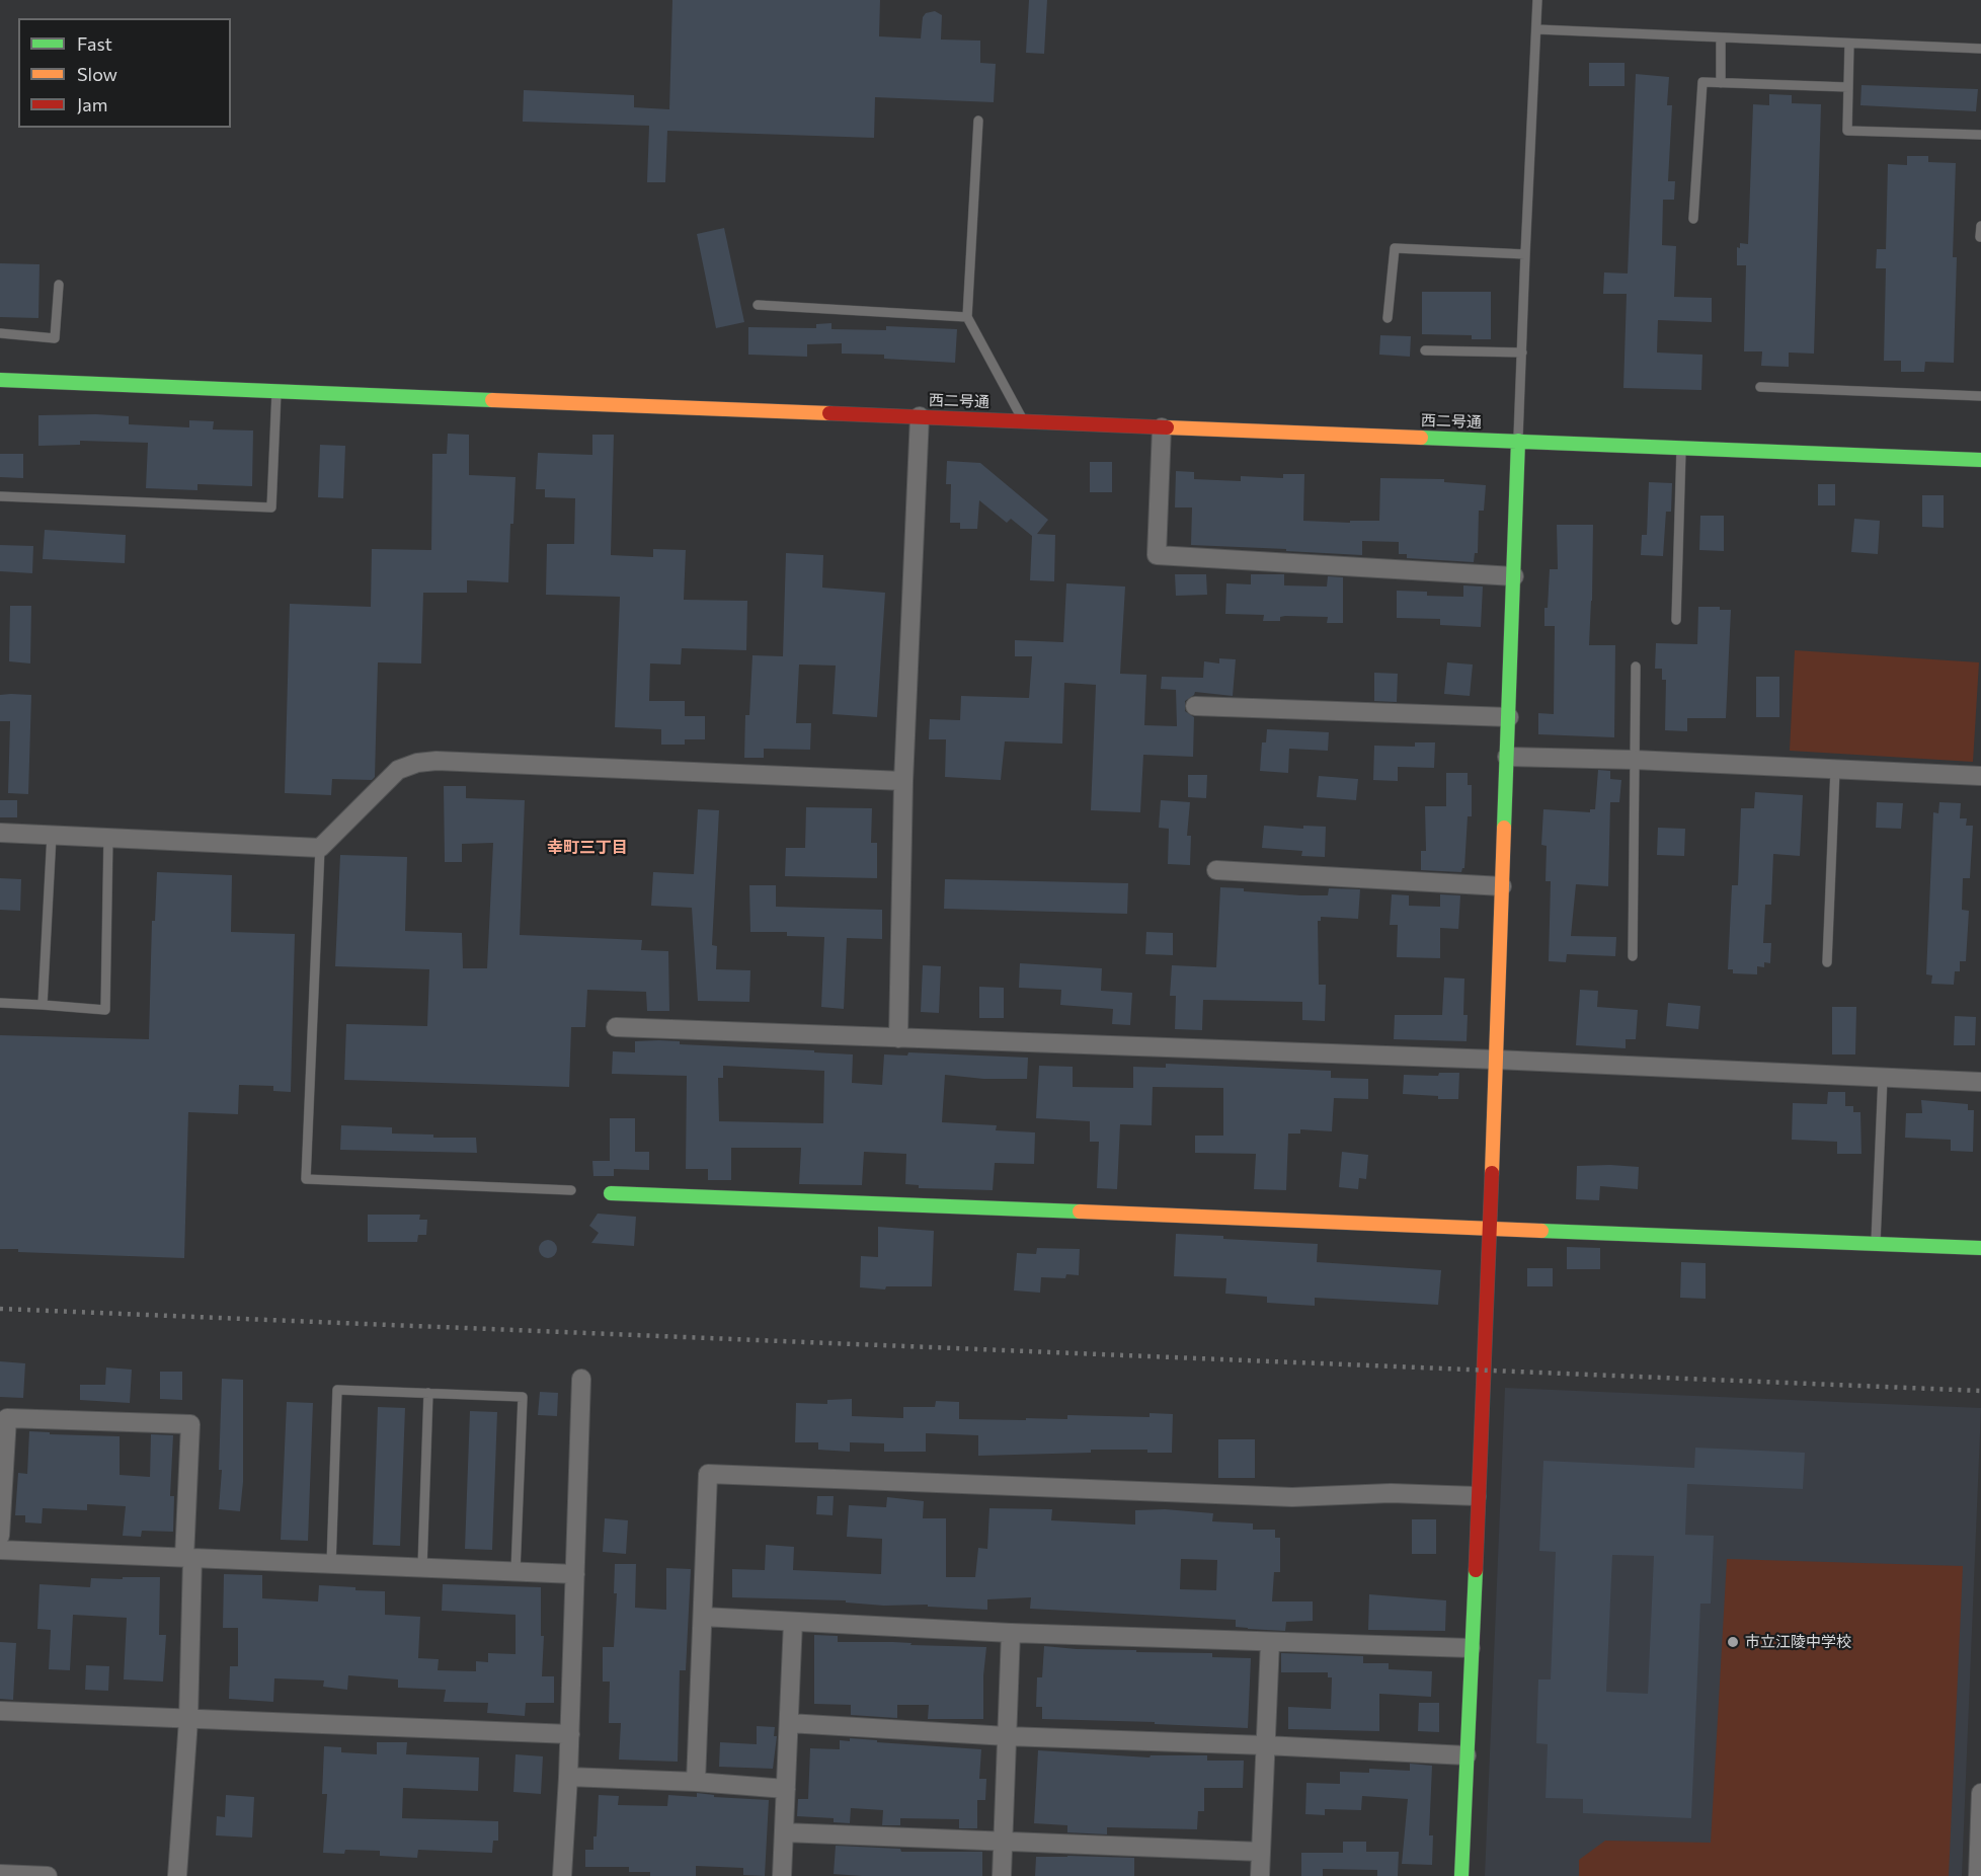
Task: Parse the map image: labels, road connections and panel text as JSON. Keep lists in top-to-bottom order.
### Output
{
  "streets": {
    "street": ["西二号通"]
  },
  "districts": ["幸町三丁目"],
  "places": ["市立江陵中学校"],
  "legend": ["Fast", "Slow", "Jam"]
}
